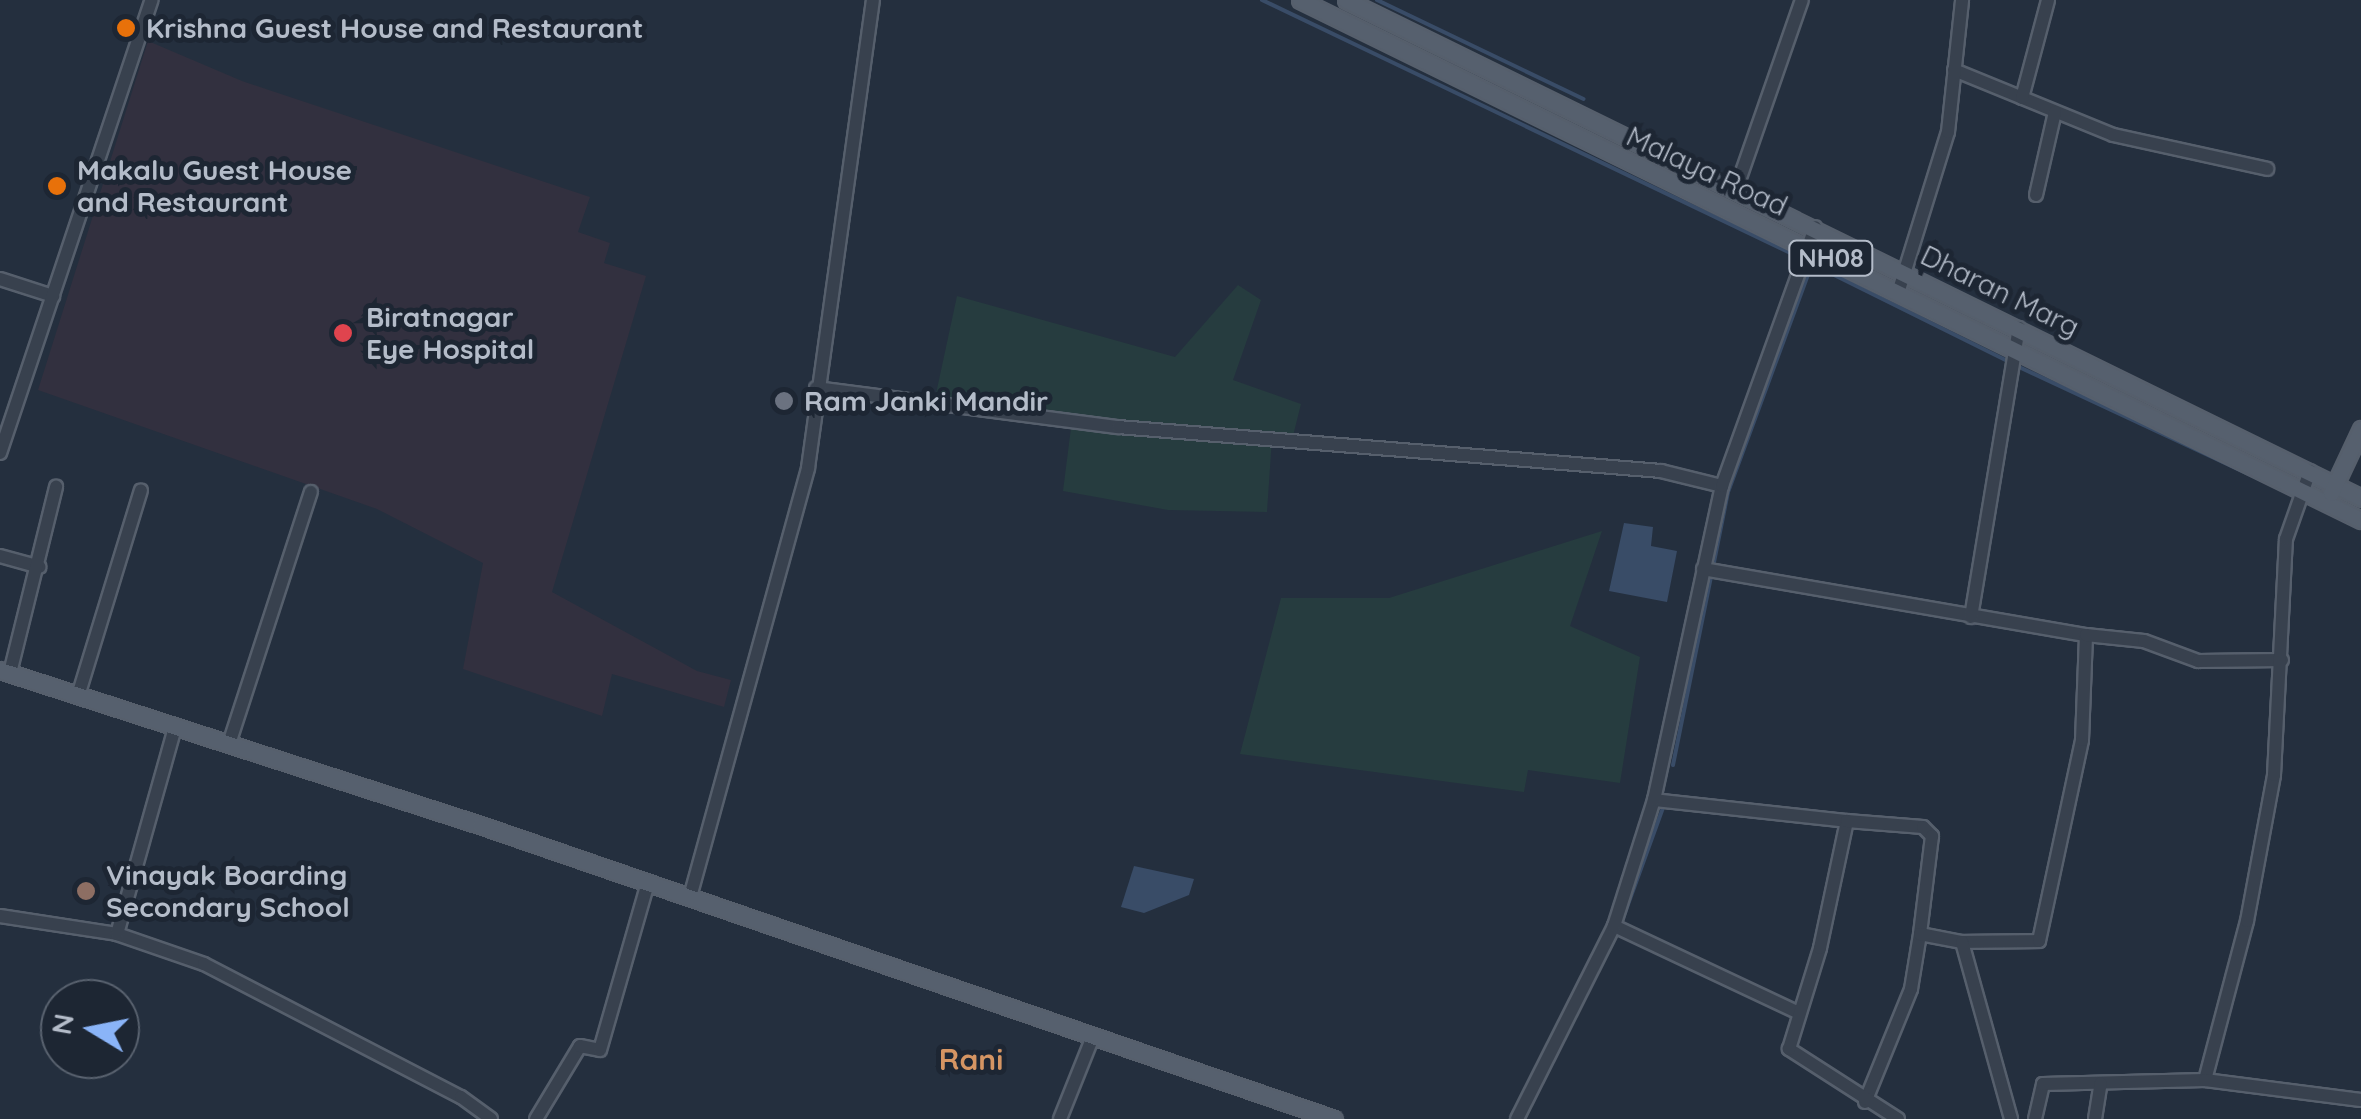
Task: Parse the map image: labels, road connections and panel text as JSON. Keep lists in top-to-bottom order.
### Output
{
  "streets": {
    "main road": ["Malaya Road", "NH08", "Dharan Marg"]
  },
  "districts": ["Rani"],
  "places": [
    "Krishna Guest House and Restaurant",
    "Makalu Guest House and Restaurant",
    "Biratnagar Eye Hospital",
    "Ram Janki Mandir",
    "Vinayak Boarding Secondary School"
  ],
  "north": "left"
}
